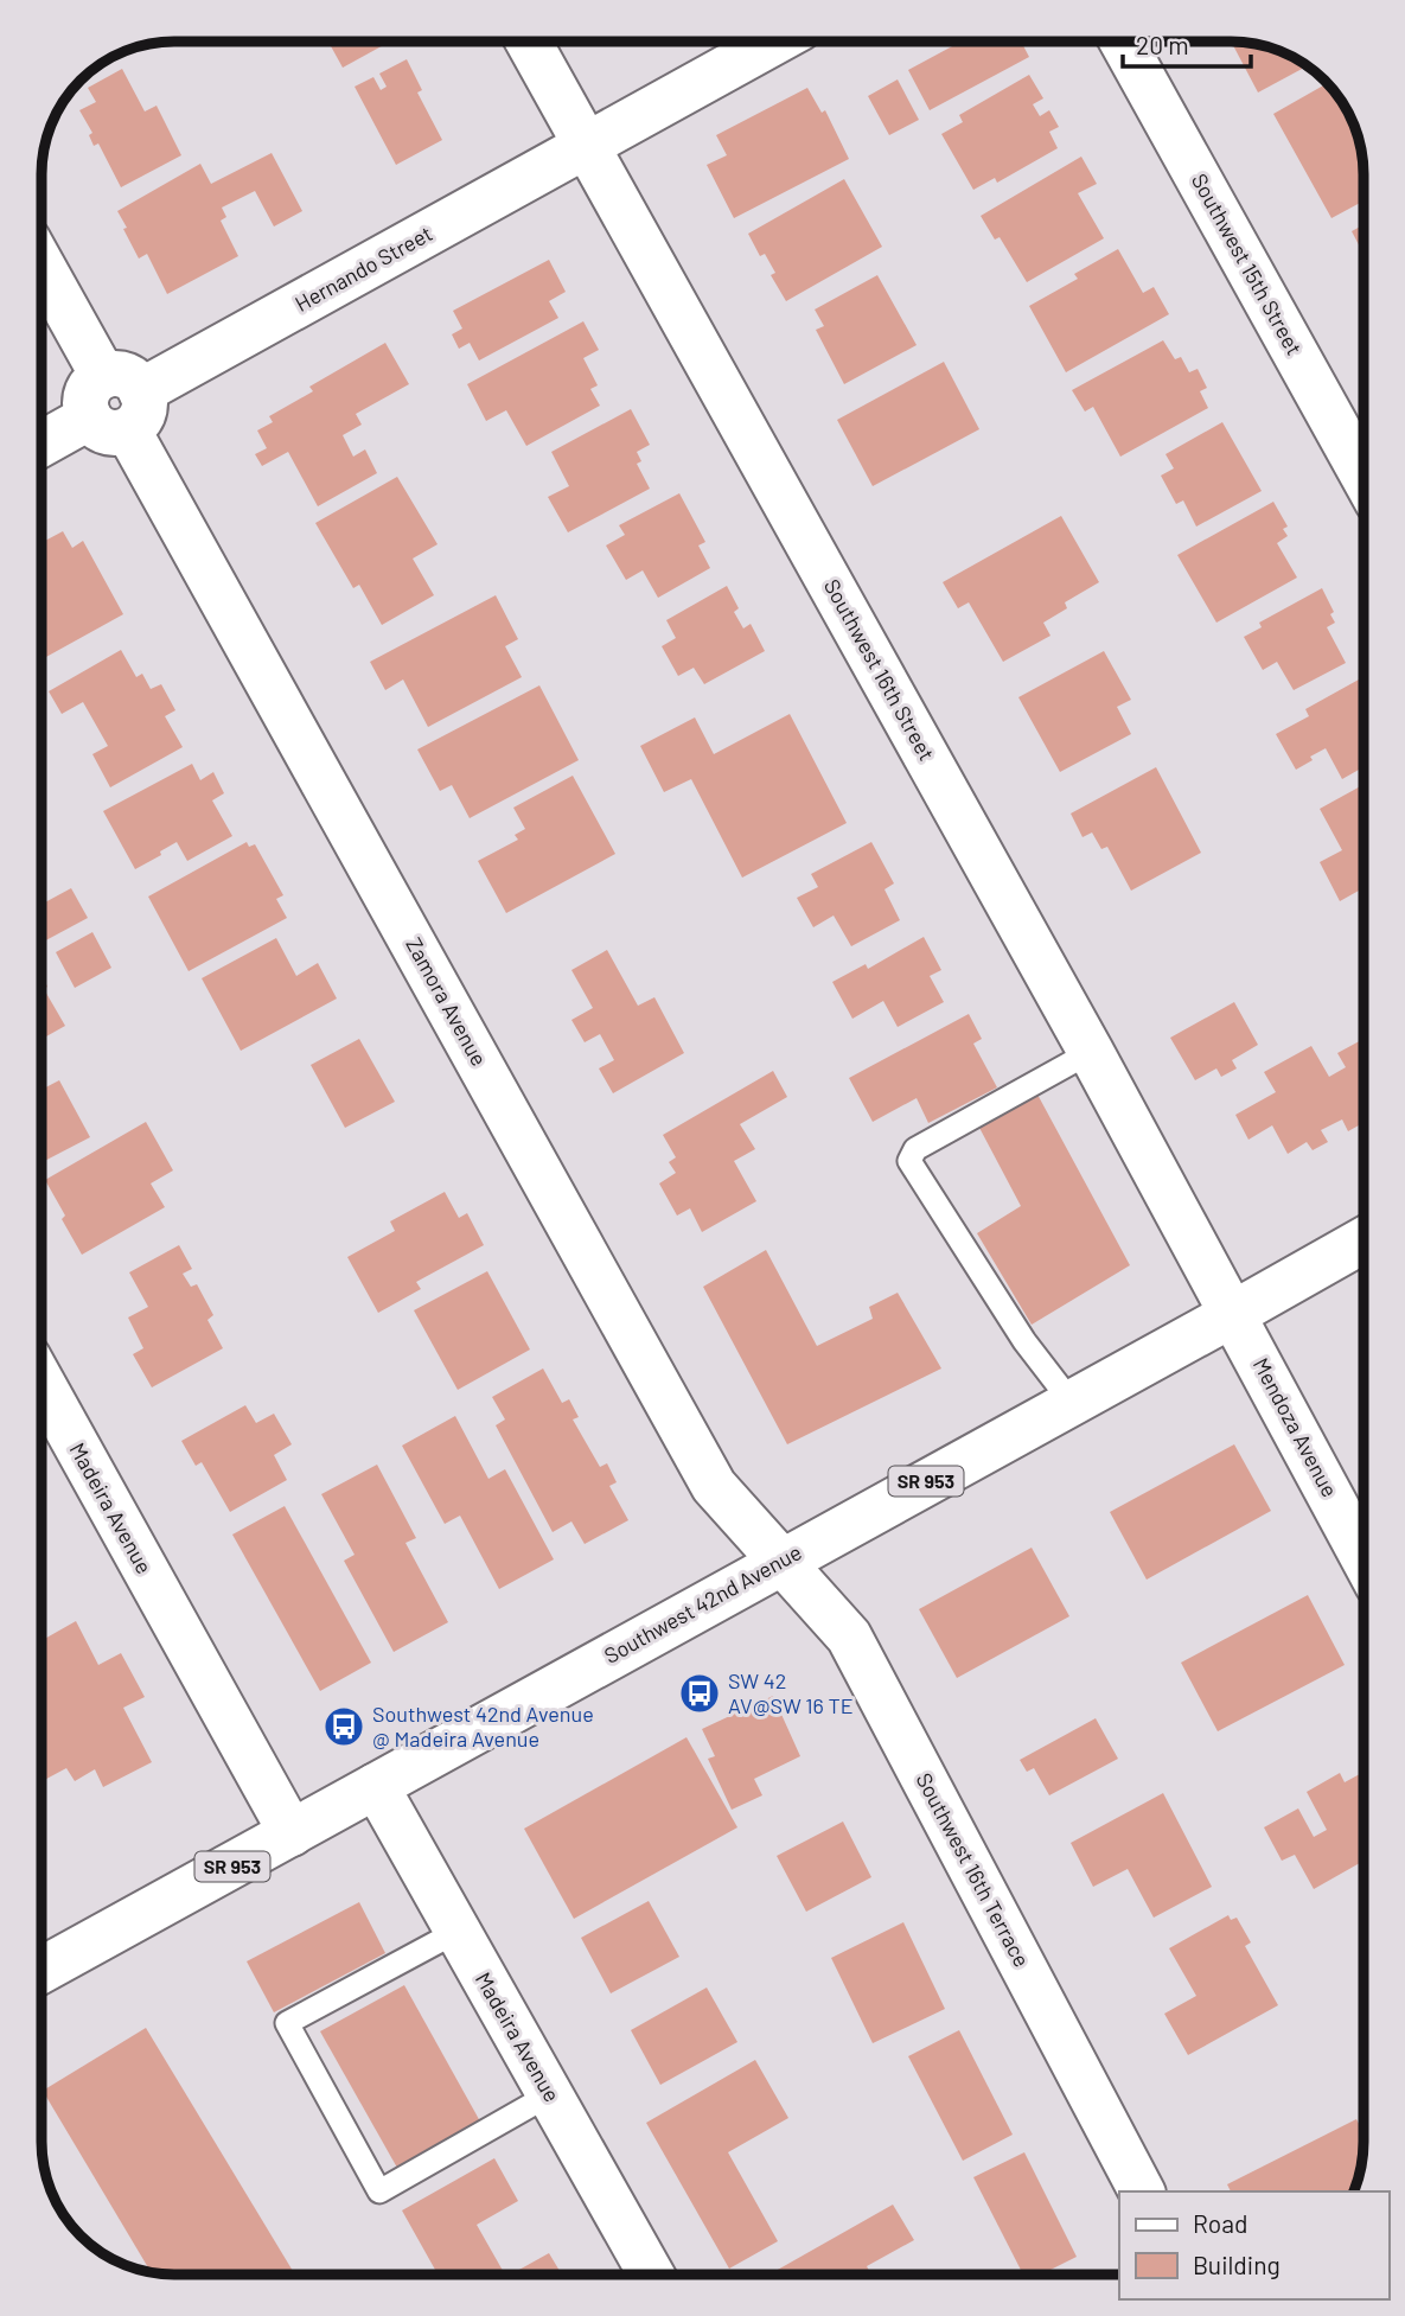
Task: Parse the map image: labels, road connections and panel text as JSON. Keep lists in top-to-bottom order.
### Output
{
  "streets": {
    "street": [
      "Southwest 15th Street",
      "Hernando Street",
      "Southwest 16th Street",
      "Zamora Avenue",
      "Mendoza Avenue",
      "SR 953",
      "Madeira Avenue",
      "Southwest 42nd Avenue",
      "Southwest 16th Terrace"
    ]
  },
  "crossings": [
    ["Hernando Street", "Southwest 16th Street"],
    ["Hernando Street", "Zamora Avenue"],
    ["Southwest 16th Street", "Mendoza Avenue"],
    ["Southwest 16th Street", "Southwest 42nd Avenue"],
    ["Zamora Avenue", "Southwest 42nd Avenue"],
    ["Zamora Avenue", "Southwest 16th Terrace"],
    ["Mendoza Avenue", "Southwest 42nd Avenue"],
    ["Madeira Avenue", "Southwest 42nd Avenue"],
    ["Southwest 42nd Avenue", "Southwest 16th Terrace"]
  ],
  "places": {
    "bus stop": ["SW 42 AV@SW 16 TE", "Southwest 42nd Avenue @ Madeira Avenue"]
  },
  "legend": ["Road", "Building"],
  "scale_bar": "20 m"
}
